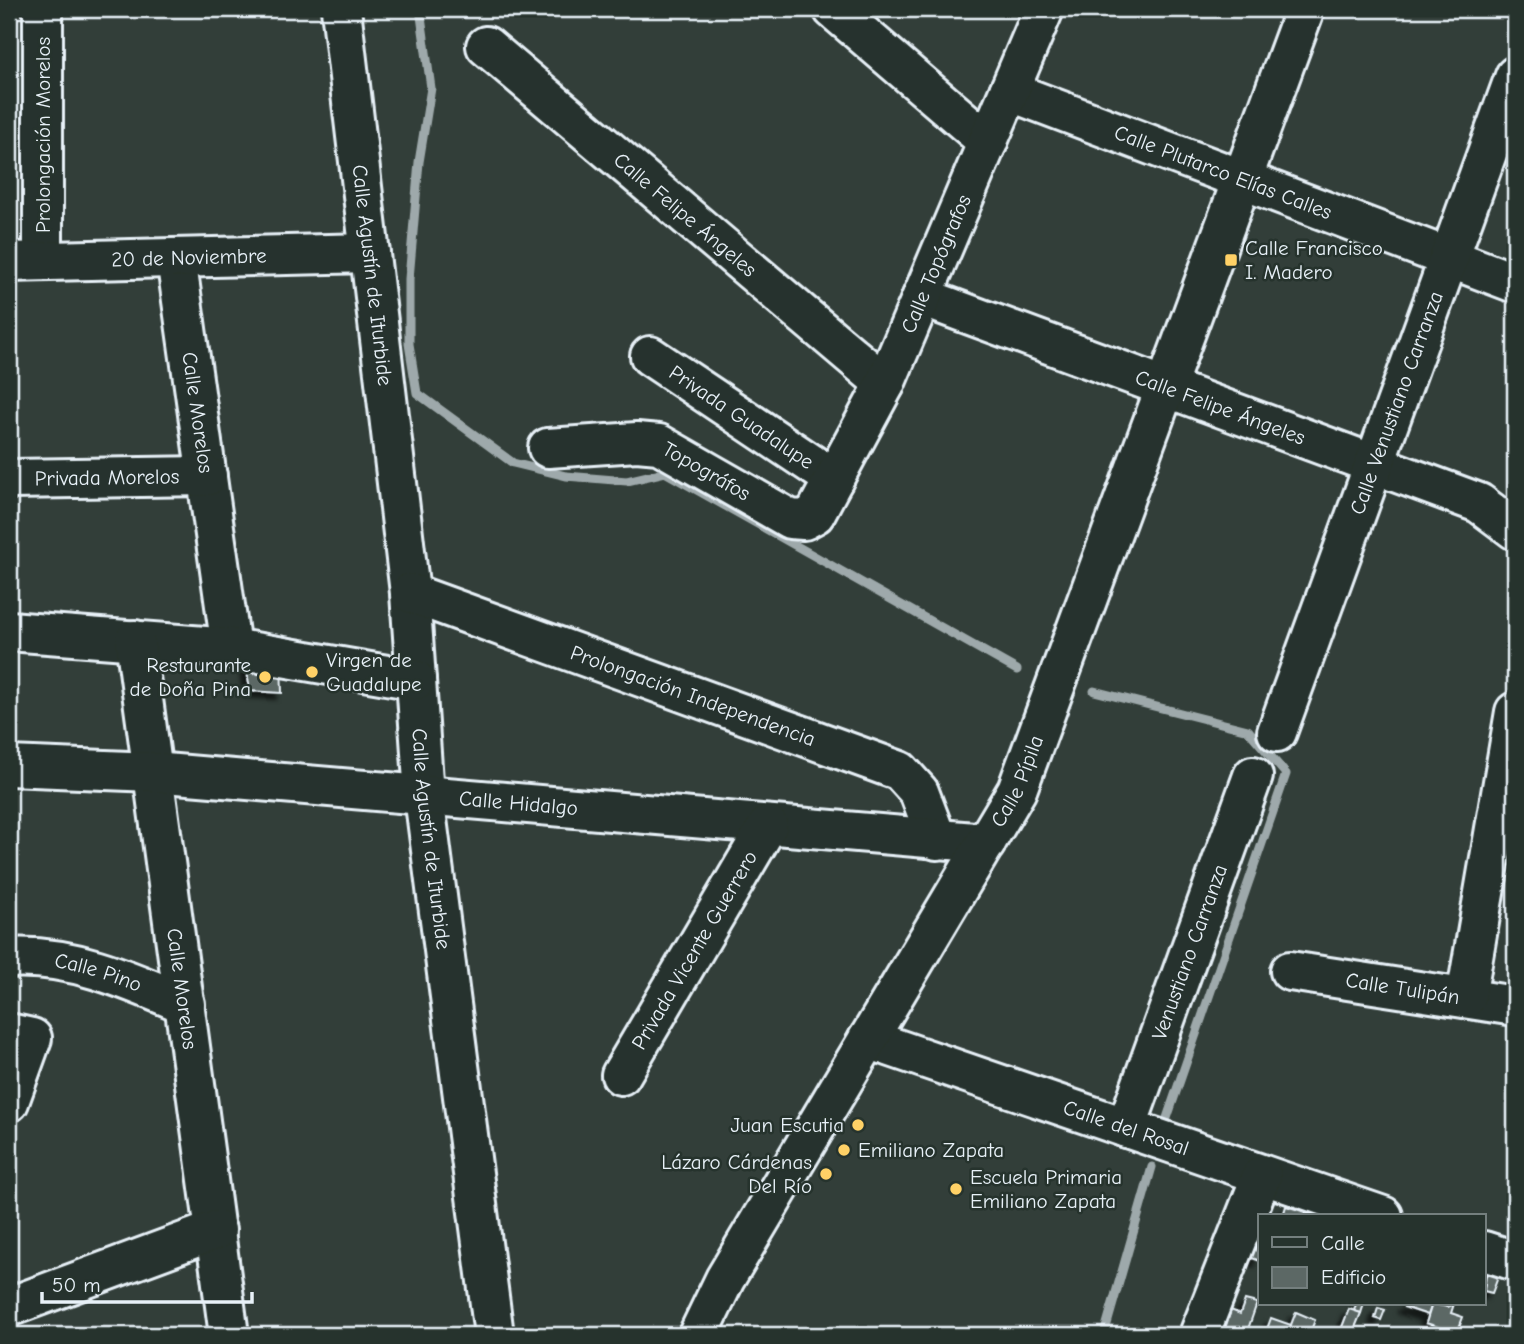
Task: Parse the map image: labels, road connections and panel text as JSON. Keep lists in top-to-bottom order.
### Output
{
  "streets": {
    "street": [
      "Prolongación Morelos",
      "Calle Plutarco Elías Calles",
      "Calle Felipe Ángeles",
      "20 de Noviembre",
      "Calle Topógrafos",
      "Calle Agustín de Iturbide",
      "Calle Venustiano Carranza",
      "Calle Morelos",
      "Privada Guadalupe",
      "Topográfos",
      "Privada Morelos",
      "Prolongación Independencia",
      "Calle Pípila",
      "Calle Hidalgo",
      "Privada Vicente Guerrero",
      "Venustiano Carranza",
      "Calle Pino",
      "Calle Tulipán",
      "Calle del Rosal"
    ]
  },
  "crossings": [
    ["Prolongación Morelos", "20 de Noviembre"],
    ["Calle Plutarco Elías Calles", "Calle Topógrafos"],
    ["Calle Plutarco Elías Calles", "Calle Venustiano Carranza"],
    ["Calle Plutarco Elías Calles", "Calle Pípila"],
    ["Calle Felipe Ángeles", "Calle Topógrafos"],
    ["Calle Felipe Ángeles", "Calle Venustiano Carranza"],
    ["Calle Felipe Ángeles", "Calle Pípila"],
    ["20 de Noviembre", "Calle Agustín de Iturbide"],
    ["20 de Noviembre", "Calle Morelos"],
    ["Calle Topógrafos", "Privada Guadalupe"],
    ["Calle Topógrafos", "Topográfos"],
    ["Calle Agustín de Iturbide", "Prolongación Independencia"],
    ["Calle Agustín de Iturbide", "Calle Hidalgo"],
    ["Calle Morelos", "Privada Morelos"],
    ["Calle Morelos", "Calle Hidalgo"],
    ["Calle Morelos", "Calle Pino"],
    ["Prolongación Independencia", "Calle Hidalgo"],
    ["Calle Pípila", "Calle Hidalgo"],
    ["Calle Pípila", "Calle del Rosal"],
    ["Calle Hidalgo", "Privada Vicente Guerrero"],
    ["Venustiano Carranza", "Calle del Rosal"]
  ],
  "places": {
    "transit": ["Calle Francisco I. Madero"],
    "other": [
      "Virgen de Guadalupe",
      "Restaurante de Doña Pina",
      "Juan Escutia",
      "Emiliano Zapata",
      "Lázaro Cárdenas Del Río",
      "Escuela Primaria Emiliano Zapata"
    ]
  },
  "legend": ["Calle", "Edificio"],
  "scale_bar": "50 m"
}
